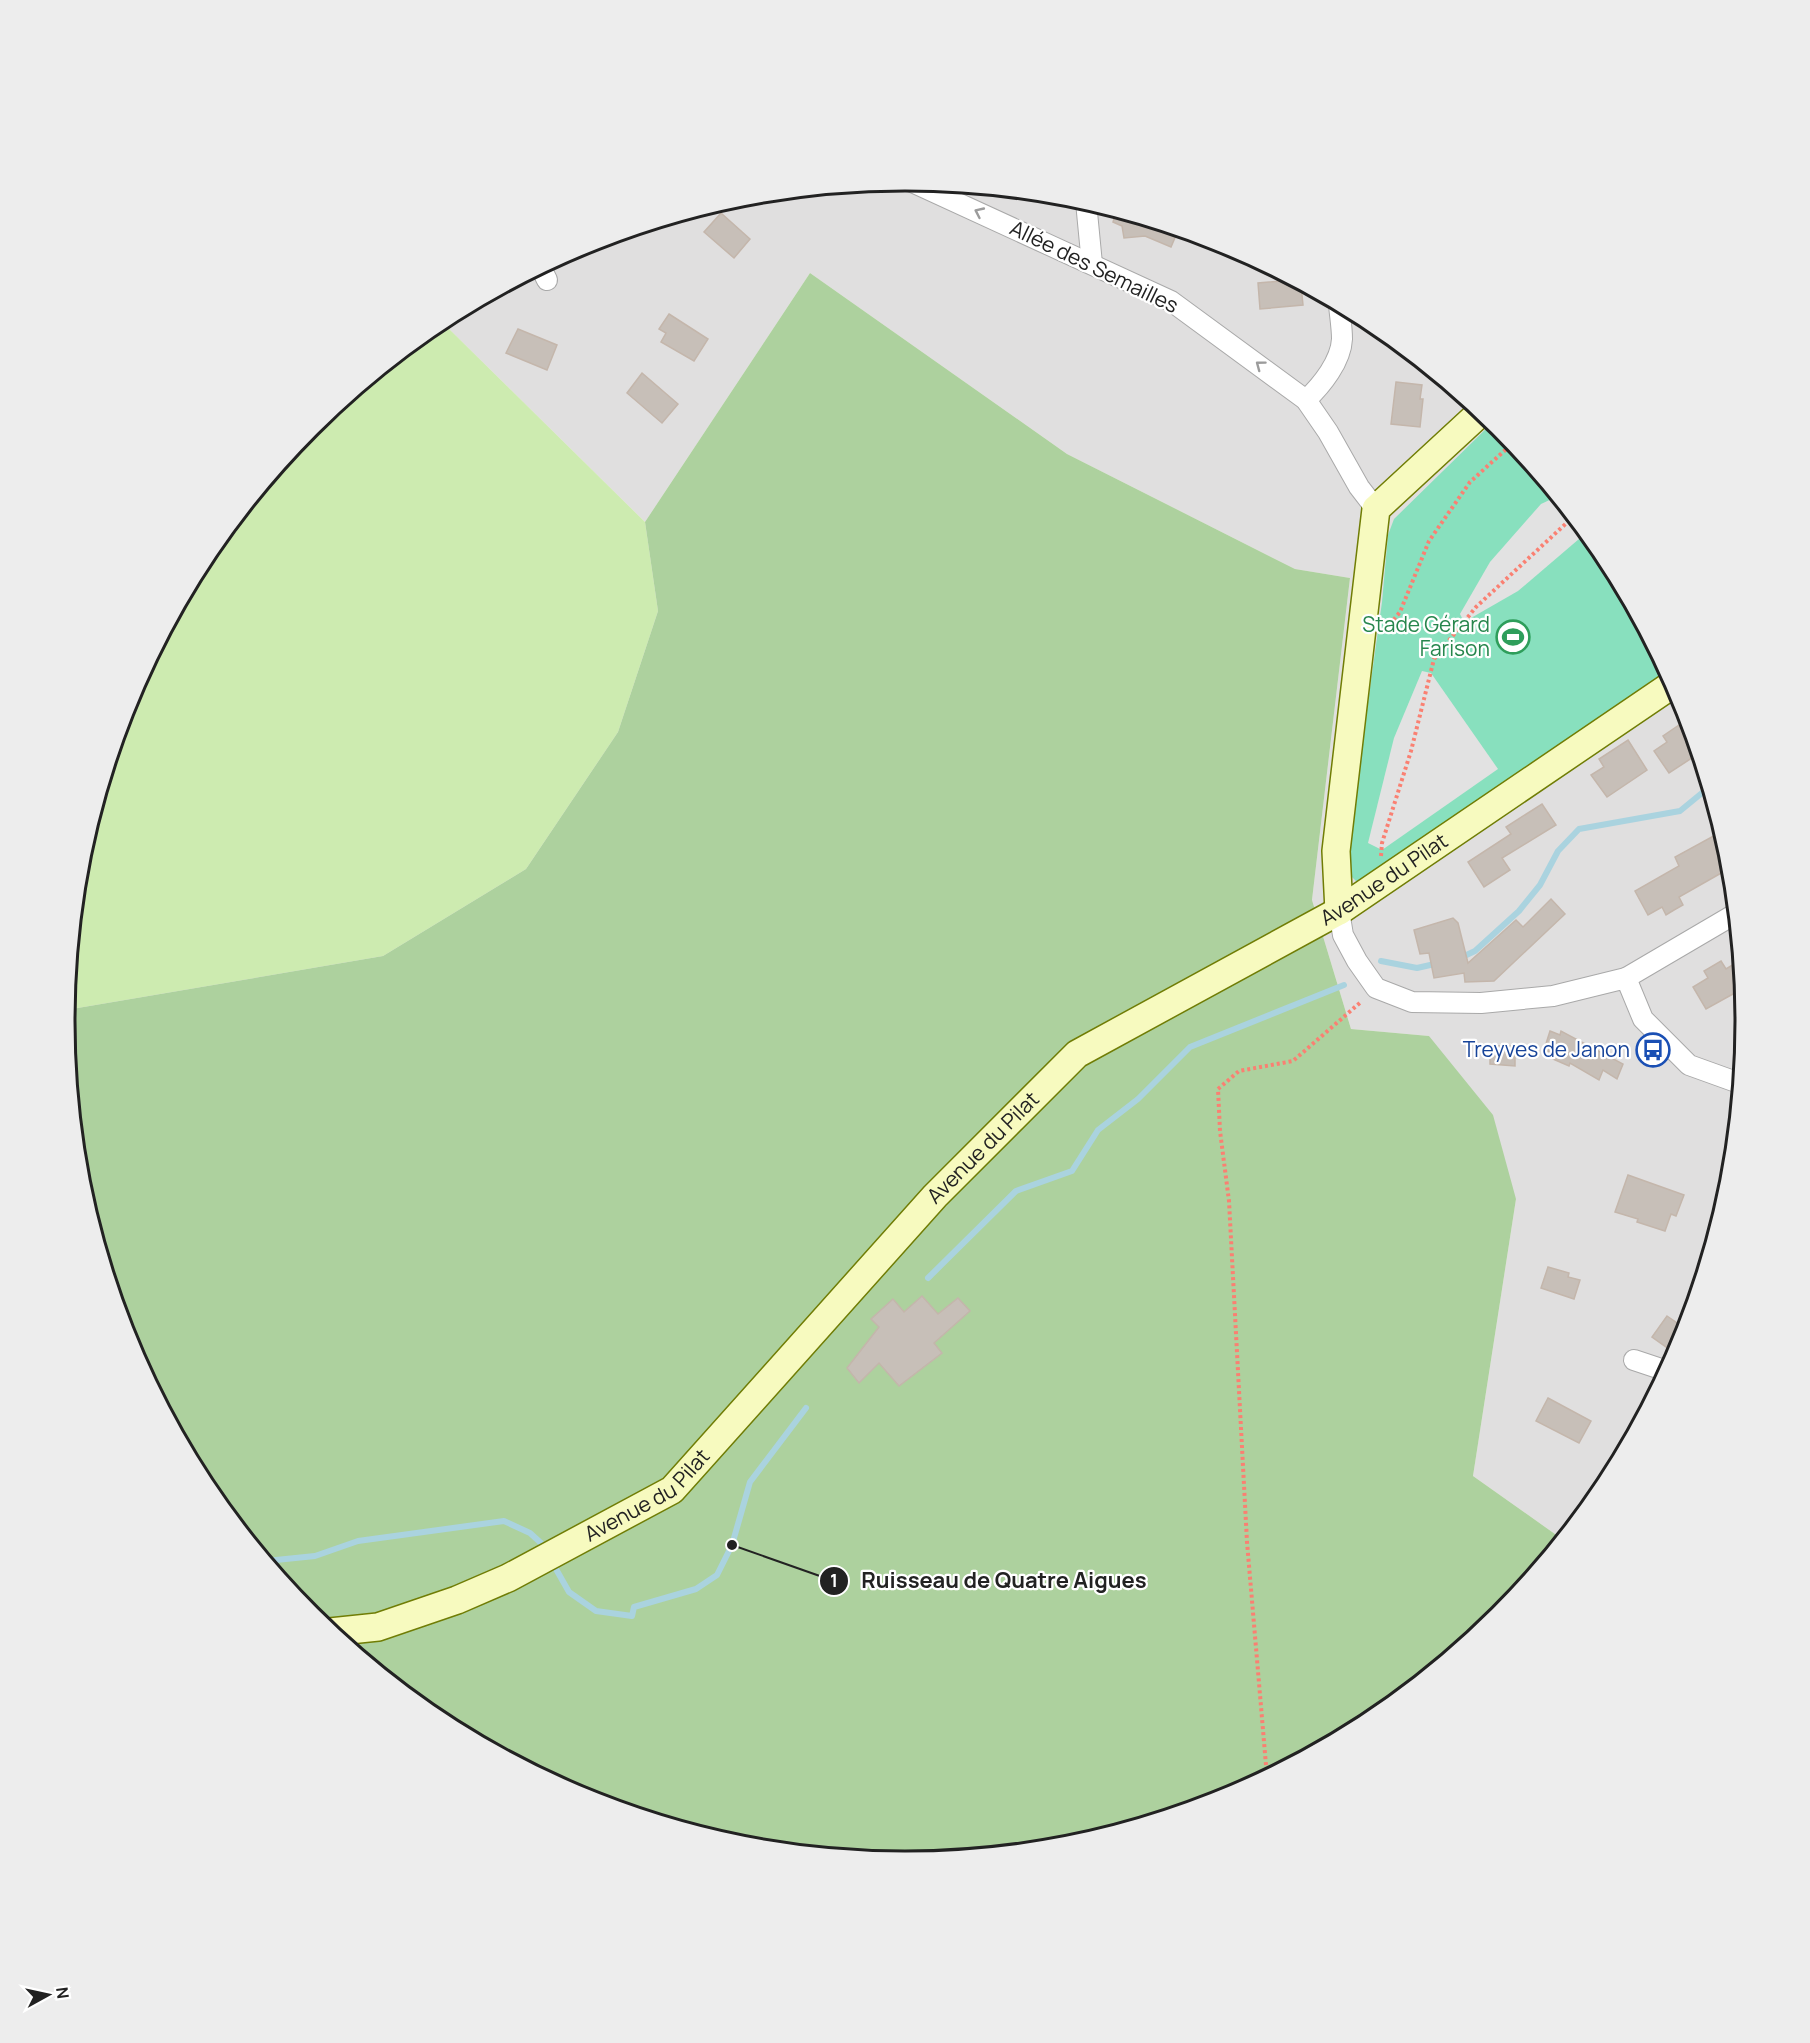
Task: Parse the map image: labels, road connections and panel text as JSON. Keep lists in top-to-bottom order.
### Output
{
  "streets": {
    "main road": ["Avenue du Pilat"],
    "street": ["Allée des Semailles"]
  },
  "one_way": ["Allée des Semailles"],
  "places": {
    "sports": ["Stade Gérard Farison"],
    "bus stop": ["Treyves de Janon"],
    "other": ["Ruisseau de Quatre Aigues"]
  },
  "north": "right"
}
